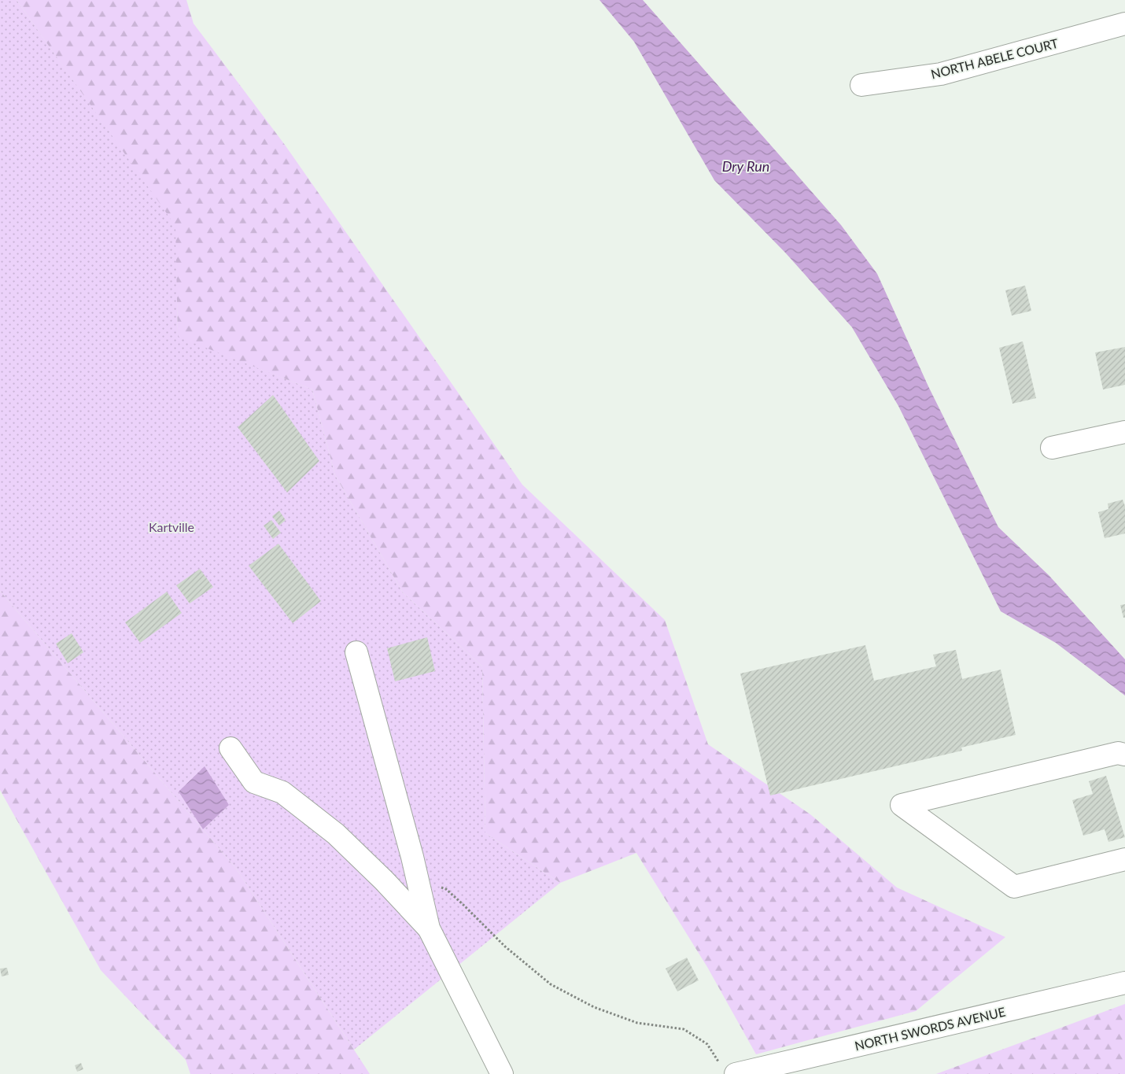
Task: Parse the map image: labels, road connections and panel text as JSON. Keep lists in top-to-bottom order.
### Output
{
  "streets": {
    "street": ["NORTH ABELE COURT", "NORTH SWORDS AVENUE"]
  },
  "water": ["Dry Run"],
  "parks": ["Kartville"]
}
